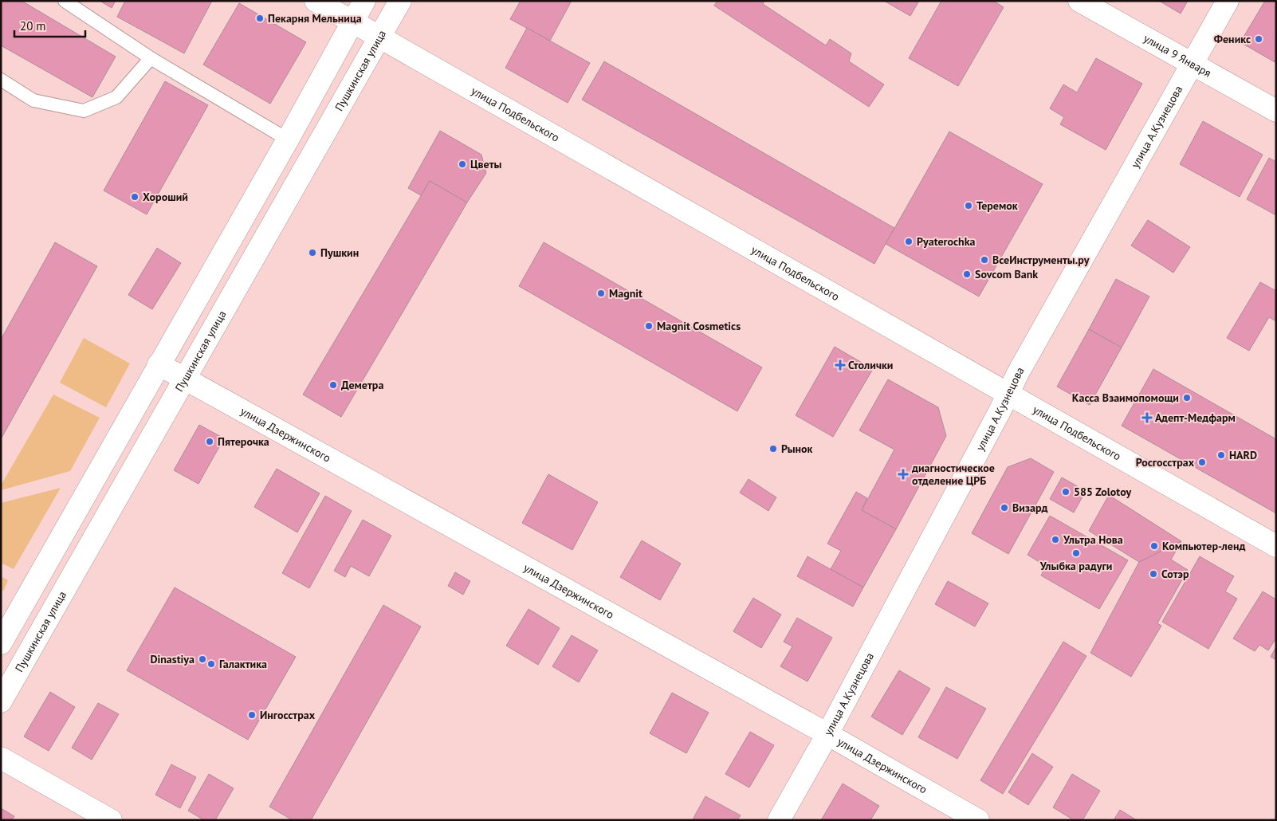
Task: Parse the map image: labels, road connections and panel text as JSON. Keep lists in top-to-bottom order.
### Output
{
  "streets": {
    "main road": [
      "улица 9 Января",
      "Пушкинская улица",
      "улица Подбельского",
      "улица А.Кузнецова",
      "улица Дзержинского"
    ]
  },
  "crossings": [
    ["улица 9 Января", "улица А.Кузнецова"],
    ["Пушкинская улица", "улица Подбельского"],
    ["Пушкинская улица", "улица Дзержинского"],
    ["улица Подбельского", "улица А.Кузнецова"],
    ["улица А.Кузнецова", "улица Дзержинского"]
  ],
  "places": {
    "other": [
      "Пекарня Мельница",
      "Феникс",
      "Цветы",
      "Хороший",
      "Теремок",
      "Pyaterochka",
      "Пушкин",
      "ВсеИнструменты.ру",
      "Sovcom Bank",
      "Magnit",
      "Magnit Cosmetics",
      "Деметра",
      "Касса Взаимопомощи",
      "Пятерочка",
      "Рынок",
      "HARD",
      "Росгосстрах",
      "585 Zolotoy",
      "Визард",
      "Ультра Нова",
      "Компьютер-ленд",
      "Улыбка радуги",
      "Сотэр",
      "Dinastiya",
      "Галактика",
      "Ингосстрах"
    ],
    "health": ["Столички", "Адепт-Медфарм", "диагностическое отделение ЦРБ"]
  },
  "scale_bar": "20 m"
}
